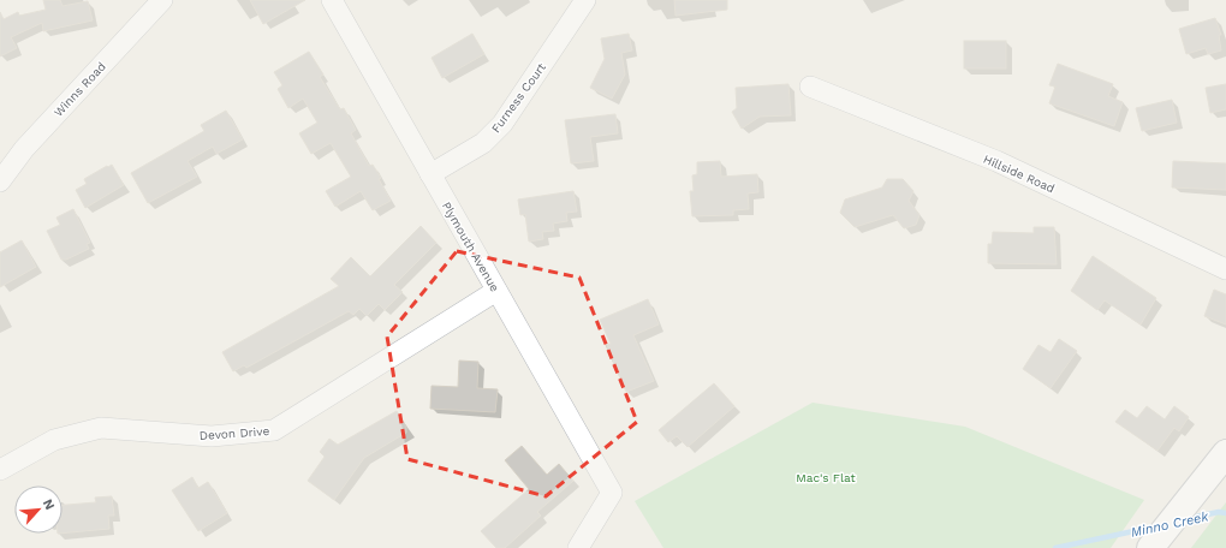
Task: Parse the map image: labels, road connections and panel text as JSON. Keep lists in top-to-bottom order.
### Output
{
  "streets": {
    "street": [
      "Winns Road",
      "Furness Court",
      "Hillside Road",
      "Plymouth Avenue",
      "Devon Drive"
    ]
  },
  "crossings": [
    ["Furness Court", "Plymouth Avenue"],
    ["Plymouth Avenue", "Devon Drive"]
  ],
  "water": ["Minno Creek"],
  "parks": ["Mac's Flat"],
  "north": "top right"
}
